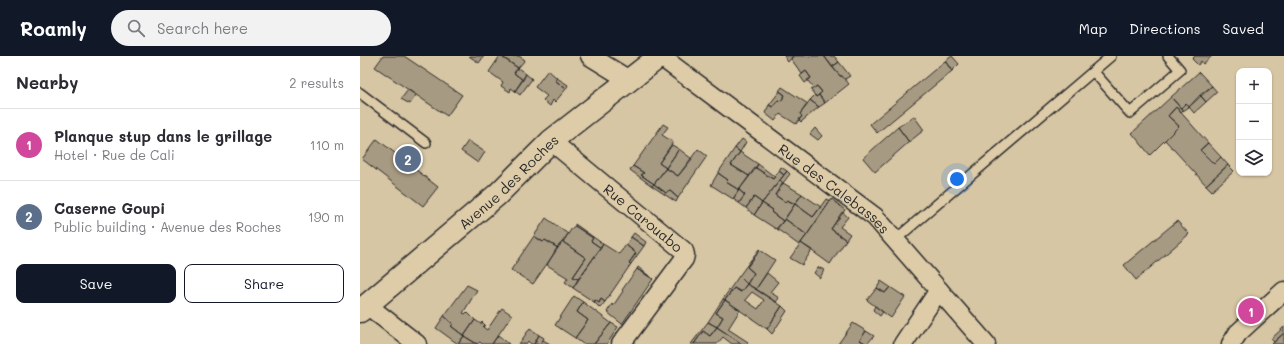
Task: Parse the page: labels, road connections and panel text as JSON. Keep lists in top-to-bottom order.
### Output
{
  "streets": {
    "street": ["Avenue des Roches", "Rue des Calebasses", "Rue Carouabo"]
  },
  "crossings": [
    ["Avenue des Roches", "Rue des Calebasses"],
    ["Avenue des Roches", "Rue Carouabo"]
  ],
  "page": {
    "header": "Roamly",
    "search": "Search here",
    "nav": ["Map", "Directions", "Saved"],
    "heading": ["Nearby", "2 results"],
    "map_buttons": ["+", "−"],
    "list": [
      {
        "mark": "1",
        "name": "Planque stup dans le grillage",
        "note": "Hotel · Rue de Cali",
        "value": "110 m"
      },
      {
        "mark": "2",
        "name": "Caserne Goupi",
        "note": "Public building · Avenue des Roches",
        "value": "190 m"
      }
    ],
    "pins": ["2", "1"],
    "buttons": ["Save", "Share"]
  }
}
